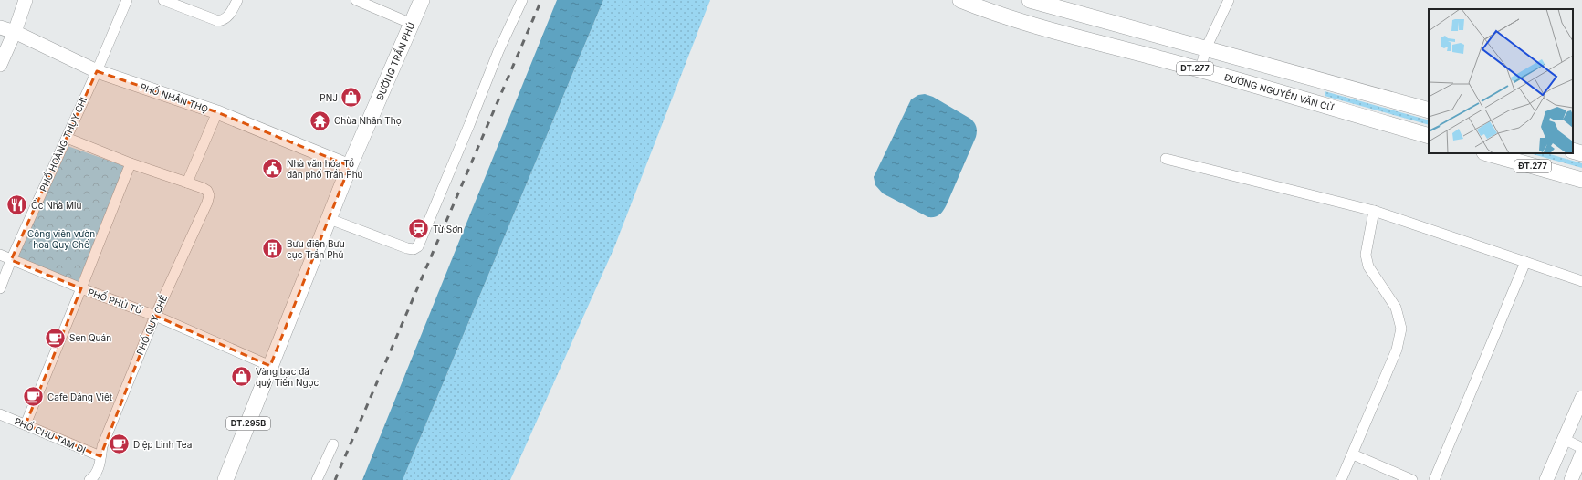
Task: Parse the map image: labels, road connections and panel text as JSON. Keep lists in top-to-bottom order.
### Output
{
  "streets": {
    "main road": [
      "ĐƯỜNG TRẦN PHÚ",
      "ĐT.277",
      "ĐƯỜNG NGUYỄN VĂN CỪ",
      "PHỐ NHÂN THỌ",
      "ĐT.295B"
    ],
    "street": [
      "PHỐ HOÀNG THỤY CHI",
      "PHỐ PHỦ TỪ",
      "PHỐ QUY CHẾ",
      "PHỐ CHU TAM DỊ"
    ]
  },
  "crossings": [
    ["ĐƯỜNG TRẦN PHÚ", "PHỐ NHÂN THỌ"],
    ["ĐƯỜNG TRẦN PHÚ", "PHỐ PHỦ TỪ"],
    ["ĐƯỜNG TRẦN PHÚ", "ĐT.295B"],
    ["PHỐ NHÂN THỌ", "PHỐ HOÀNG THỤY CHI"],
    ["PHỐ HOÀNG THỤY CHI", "PHỐ PHỦ TỪ"],
    ["PHỐ HOÀNG THỤY CHI", "PHỐ QUY CHẾ"],
    ["PHỐ PHỦ TỪ", "PHỐ QUY CHẾ"],
    ["PHỐ PHỦ TỪ", "ĐT.295B"],
    ["PHỐ QUY CHẾ", "PHỐ CHU TAM DỊ"]
  ],
  "parks": ["Công viên vườn hoa Quy Chế"],
  "places": {
    "shop": ["PNJ", "Vàng bạc đá quý Tiến Ngọc"],
    "temple": ["Chùa Nhân Thọ"],
    "public building": ["Nhà văn hóa Tổ dân phố Trần Phú"],
    "restaurant": ["Ốc Nhà Miu"],
    "station": ["Từ Sơn"],
    "building": ["Bưu điện Bưu cục Trần Phú"],
    "cafe": ["Sen Quán", "Cafe Dáng Việt", "Diệp Linh Tea"]
  }
}
